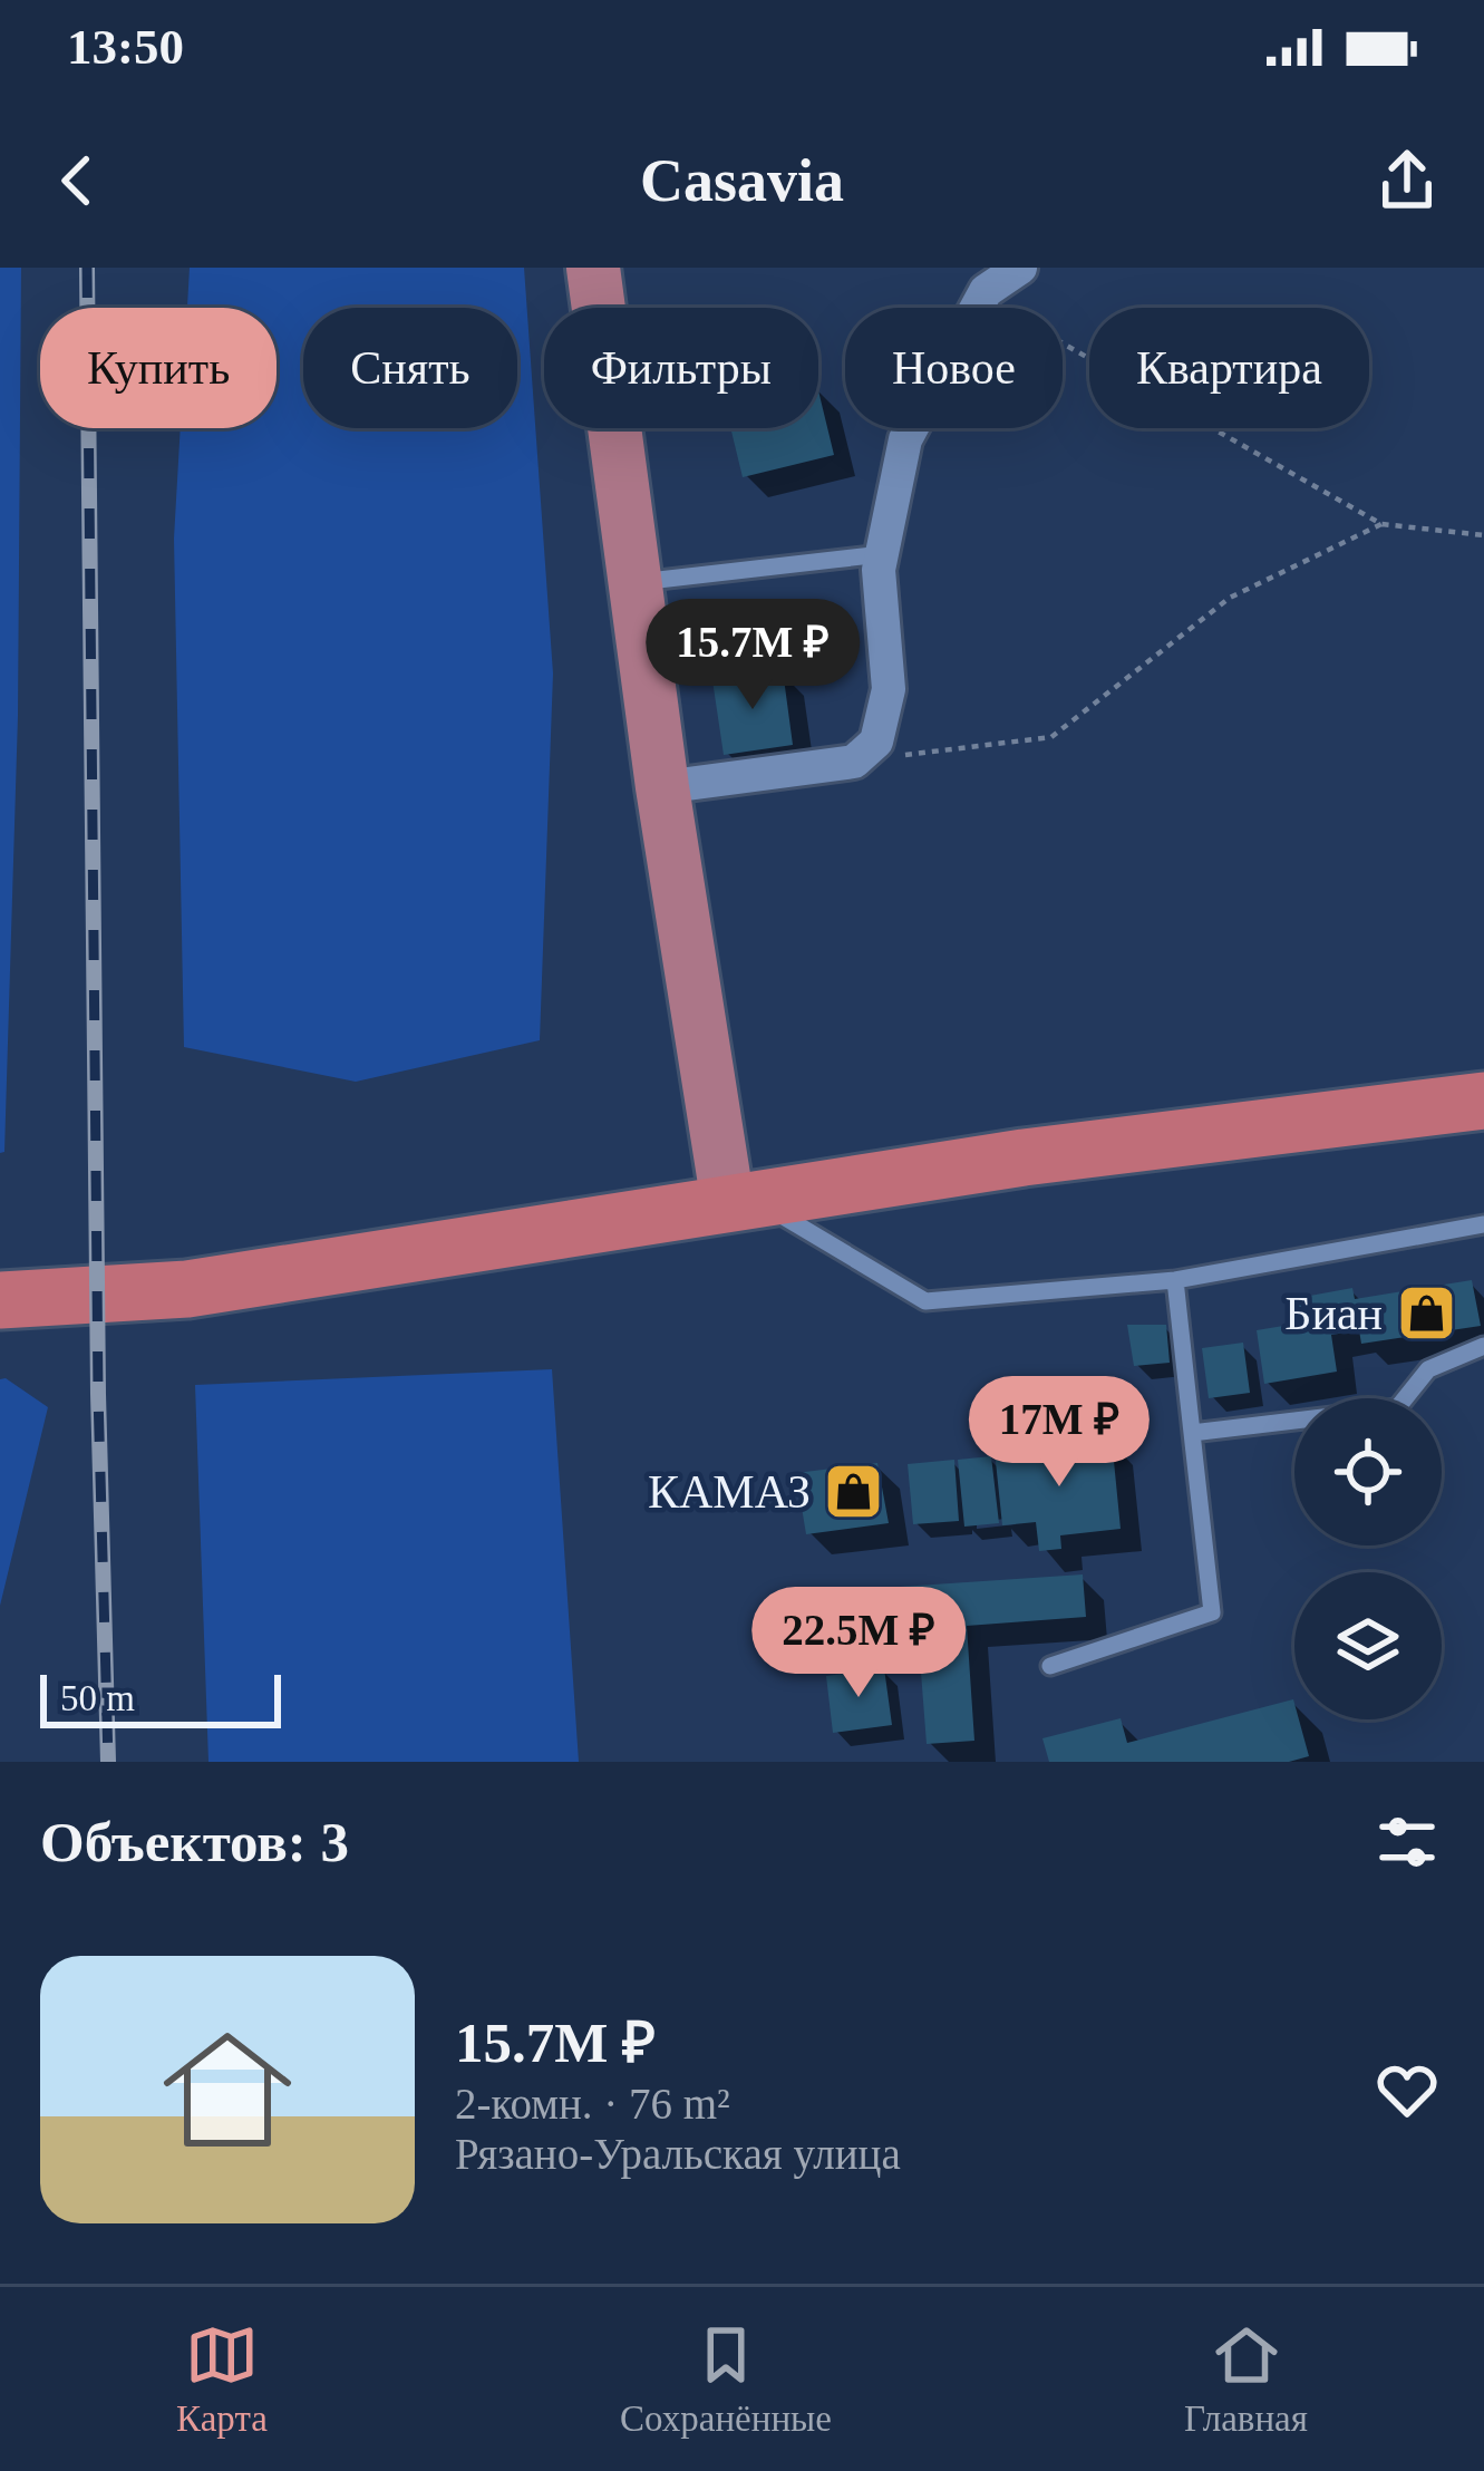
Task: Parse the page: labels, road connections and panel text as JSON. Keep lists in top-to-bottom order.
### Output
{
  "places": {
    "shop": ["Биан", "КАМАЗ"]
  },
  "scale_bar": "50 m",
  "page": {
    "status": "13:50",
    "header": "Casavia",
    "chip": [
      "Купить",
      "Снять",
      "Фильтры",
      "Новое",
      "Квартира"
    ],
    "price": ["15.7M ₽", "17M ₽", "22.5M ₽"],
    "scale": "50 m",
    "heading": "Объектов: 3",
    "list": [
      {
        "name": "15.7M ₽",
        "note": "2-комн. · 76 m² · Рязано-Уральская улица"
      }
    ],
    "tabs": ["Карта", "Сохранённые", "Главная"]
  }
}
